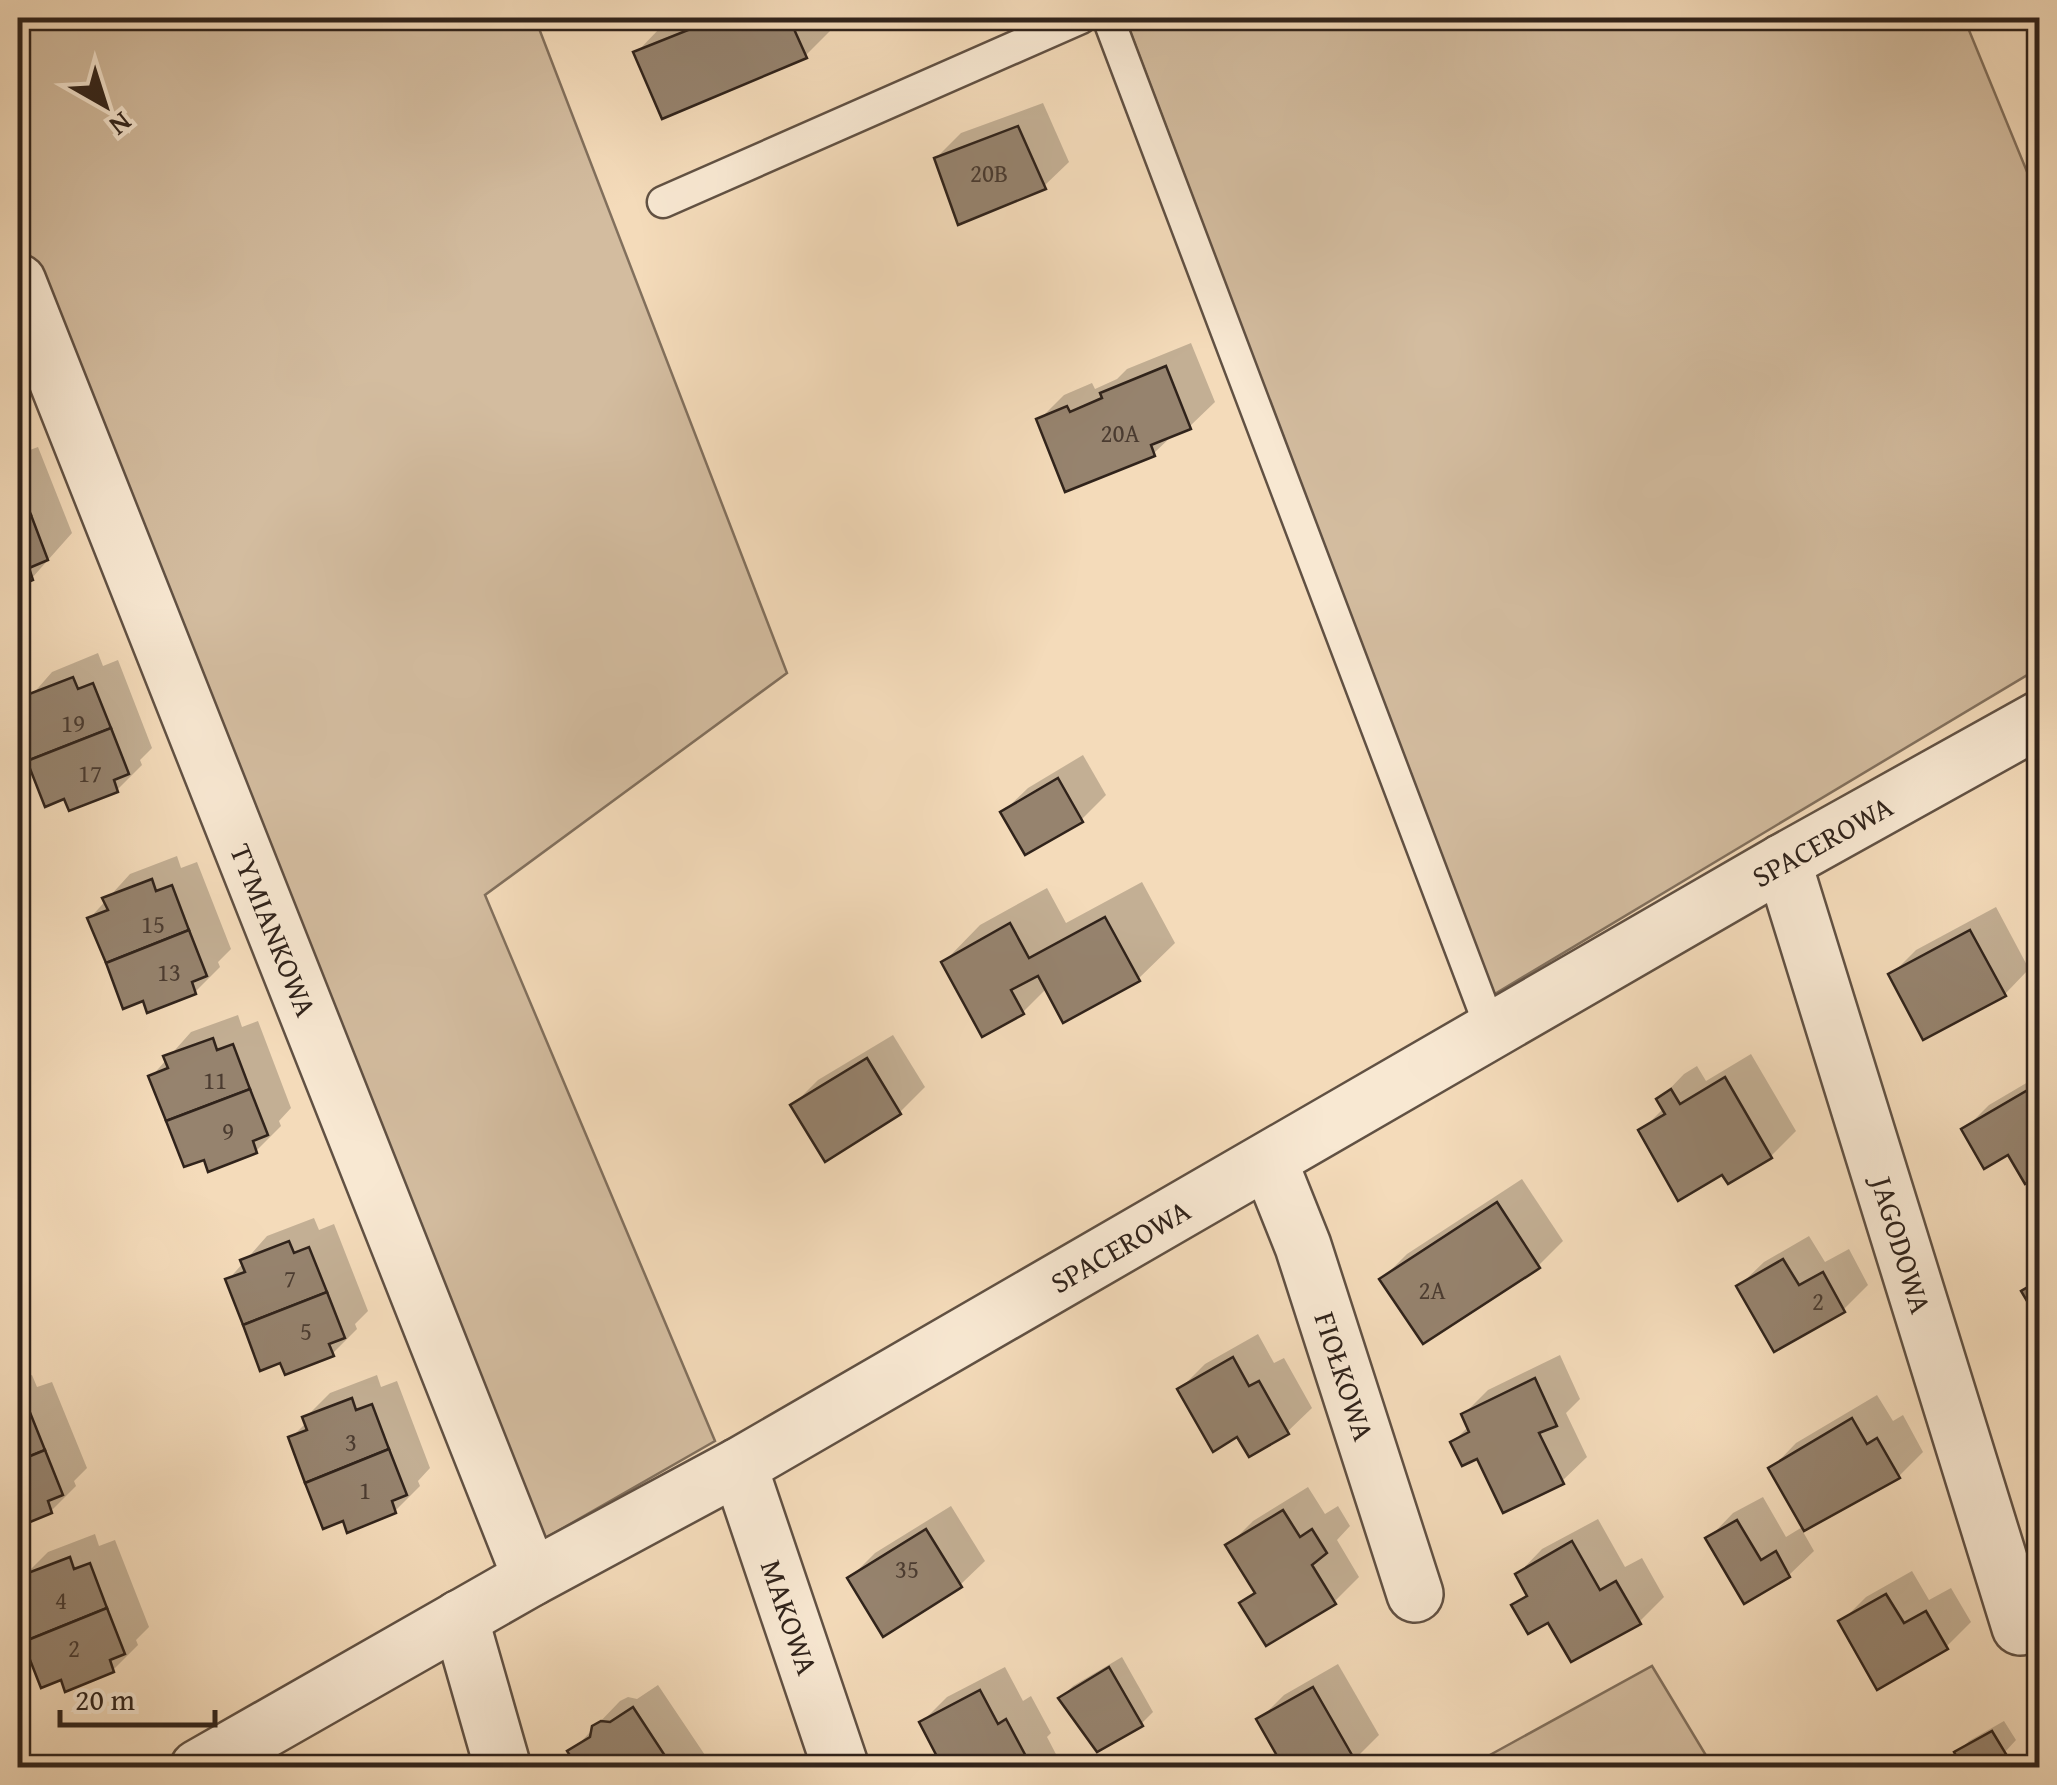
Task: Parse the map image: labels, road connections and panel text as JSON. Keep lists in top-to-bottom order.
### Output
{
  "streets": {
    "street": [
      "SPACEROWA",
      "TYMIANKOWA",
      "JAGODOWA",
      "FIOŁKOWA",
      "MAKOWA"
    ]
  },
  "crossings": [
    ["SPACEROWA", "TYMIANKOWA"],
    ["SPACEROWA", "JAGODOWA"],
    ["SPACEROWA", "FIOŁKOWA"],
    ["SPACEROWA", "MAKOWA"]
  ],
  "house_numbers": [
    "20B",
    "20A",
    "19",
    "17",
    "15",
    "13",
    "11",
    "9",
    "7",
    "2A",
    "2",
    "5",
    "3",
    "1",
    "35",
    "4",
    "2"
  ],
  "scale_bar": "20 m",
  "north": "bottom right"
}
